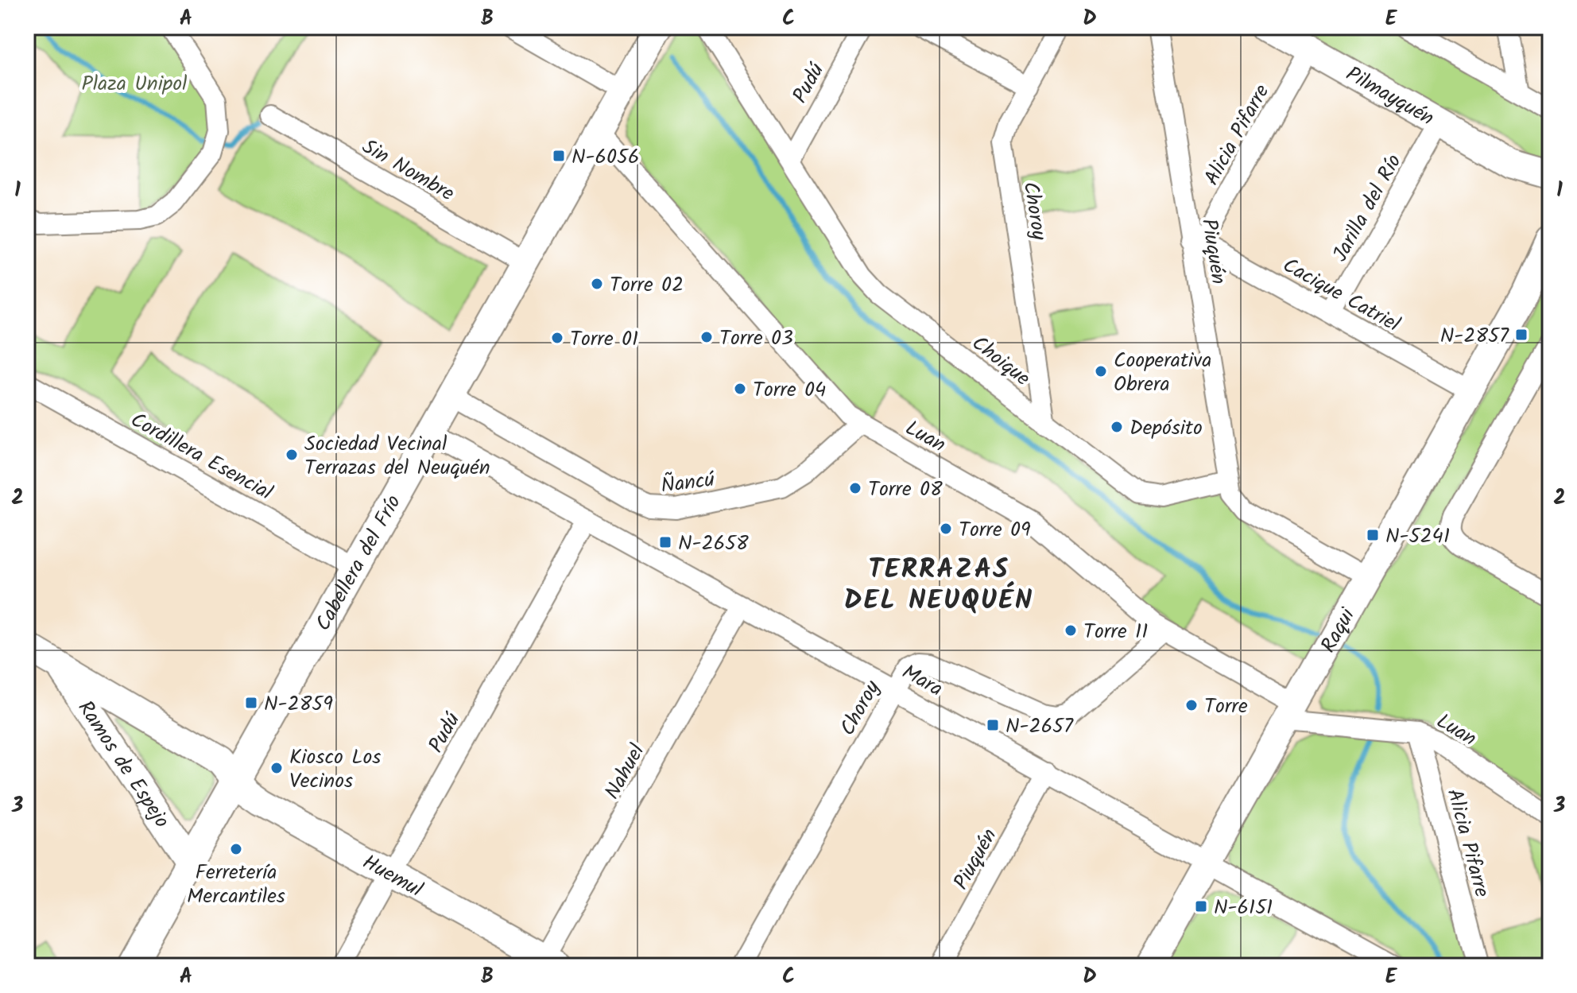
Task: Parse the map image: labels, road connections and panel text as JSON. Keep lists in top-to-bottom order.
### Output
{
  "streets": {
    "street": [
      "Pudú",
      "Pilmayquén",
      "Alicia Pifarre",
      "Sin Nombre",
      "Jarilla del Río",
      "Choroy",
      "Piuquén",
      "Cacique Catriel",
      "Choique",
      "Luan",
      "Cordillera Esencial",
      "Ñancú",
      "Cabellera del Frío",
      "Raqui",
      "Mara",
      "Ramos de Espejo",
      "Nahuel",
      "Huemul"
    ]
  },
  "crossings": [
    ["Pudú", "Choique"],
    ["Pudú", "Mara"],
    ["Pudú", "Huemul"],
    ["Pilmayquén", "Alicia Pifarre"],
    ["Pilmayquén", "Jarilla del Río"],
    ["Alicia Pifarre", "Piuquén"],
    ["Alicia Pifarre", "Cacique Catriel"],
    ["Alicia Pifarre", "Luan"],
    ["Sin Nombre", "Cabellera del Frío"],
    ["Jarilla del Río", "Cacique Catriel"],
    ["Choroy", "Choique"],
    ["Choroy", "Luan"],
    ["Choroy", "Mara"],
    ["Piuquén", "Cacique Catriel"],
    ["Piuquén", "Choique"],
    ["Piuquén", "Mara"],
    ["Cacique Catriel", "Raqui"],
    ["Luan", "Ñancú"],
    ["Luan", "Cabellera del Frío"],
    ["Luan", "Raqui"],
    ["Cordillera Esencial", "Cabellera del Frío"],
    ["Ñancú", "Cabellera del Frío"],
    ["Cabellera del Frío", "Mara"],
    ["Cabellera del Frío", "Ramos de Espejo"],
    ["Cabellera del Frío", "Huemul"],
    ["Raqui", "Mara"],
    ["Mara", "Nahuel"],
    ["Ramos de Espejo", "Huemul"],
    ["Nahuel", "Huemul"]
  ],
  "districts": ["TERRAZAS DEL NEUQUÉN"],
  "parks": ["Plaza Unipol"],
  "places": {
    "transit": [
      "N-6056",
      "N-2857",
      "N-5241",
      "N-2658",
      "N-2859",
      "N-2657",
      "N-6151"
    ],
    "other": [
      "Torre 02",
      "Torre 03",
      "Torre 01",
      "Cooperativa Obrera",
      "Torre 04",
      "Depósito",
      "Sociedad Vecinal Terrazas del Neuquén",
      "Torre 08",
      "Torre 09",
      "Torre 11",
      "Torre",
      "Kiosco Los Vecinos",
      "Ferretería Mercantiles"
    ]
  },
  "grid": {
    "columns": [
      "A",
      "B",
      "C",
      "D",
      "E"
    ],
    "rows": ["1", "2", "3"]
  }
}
